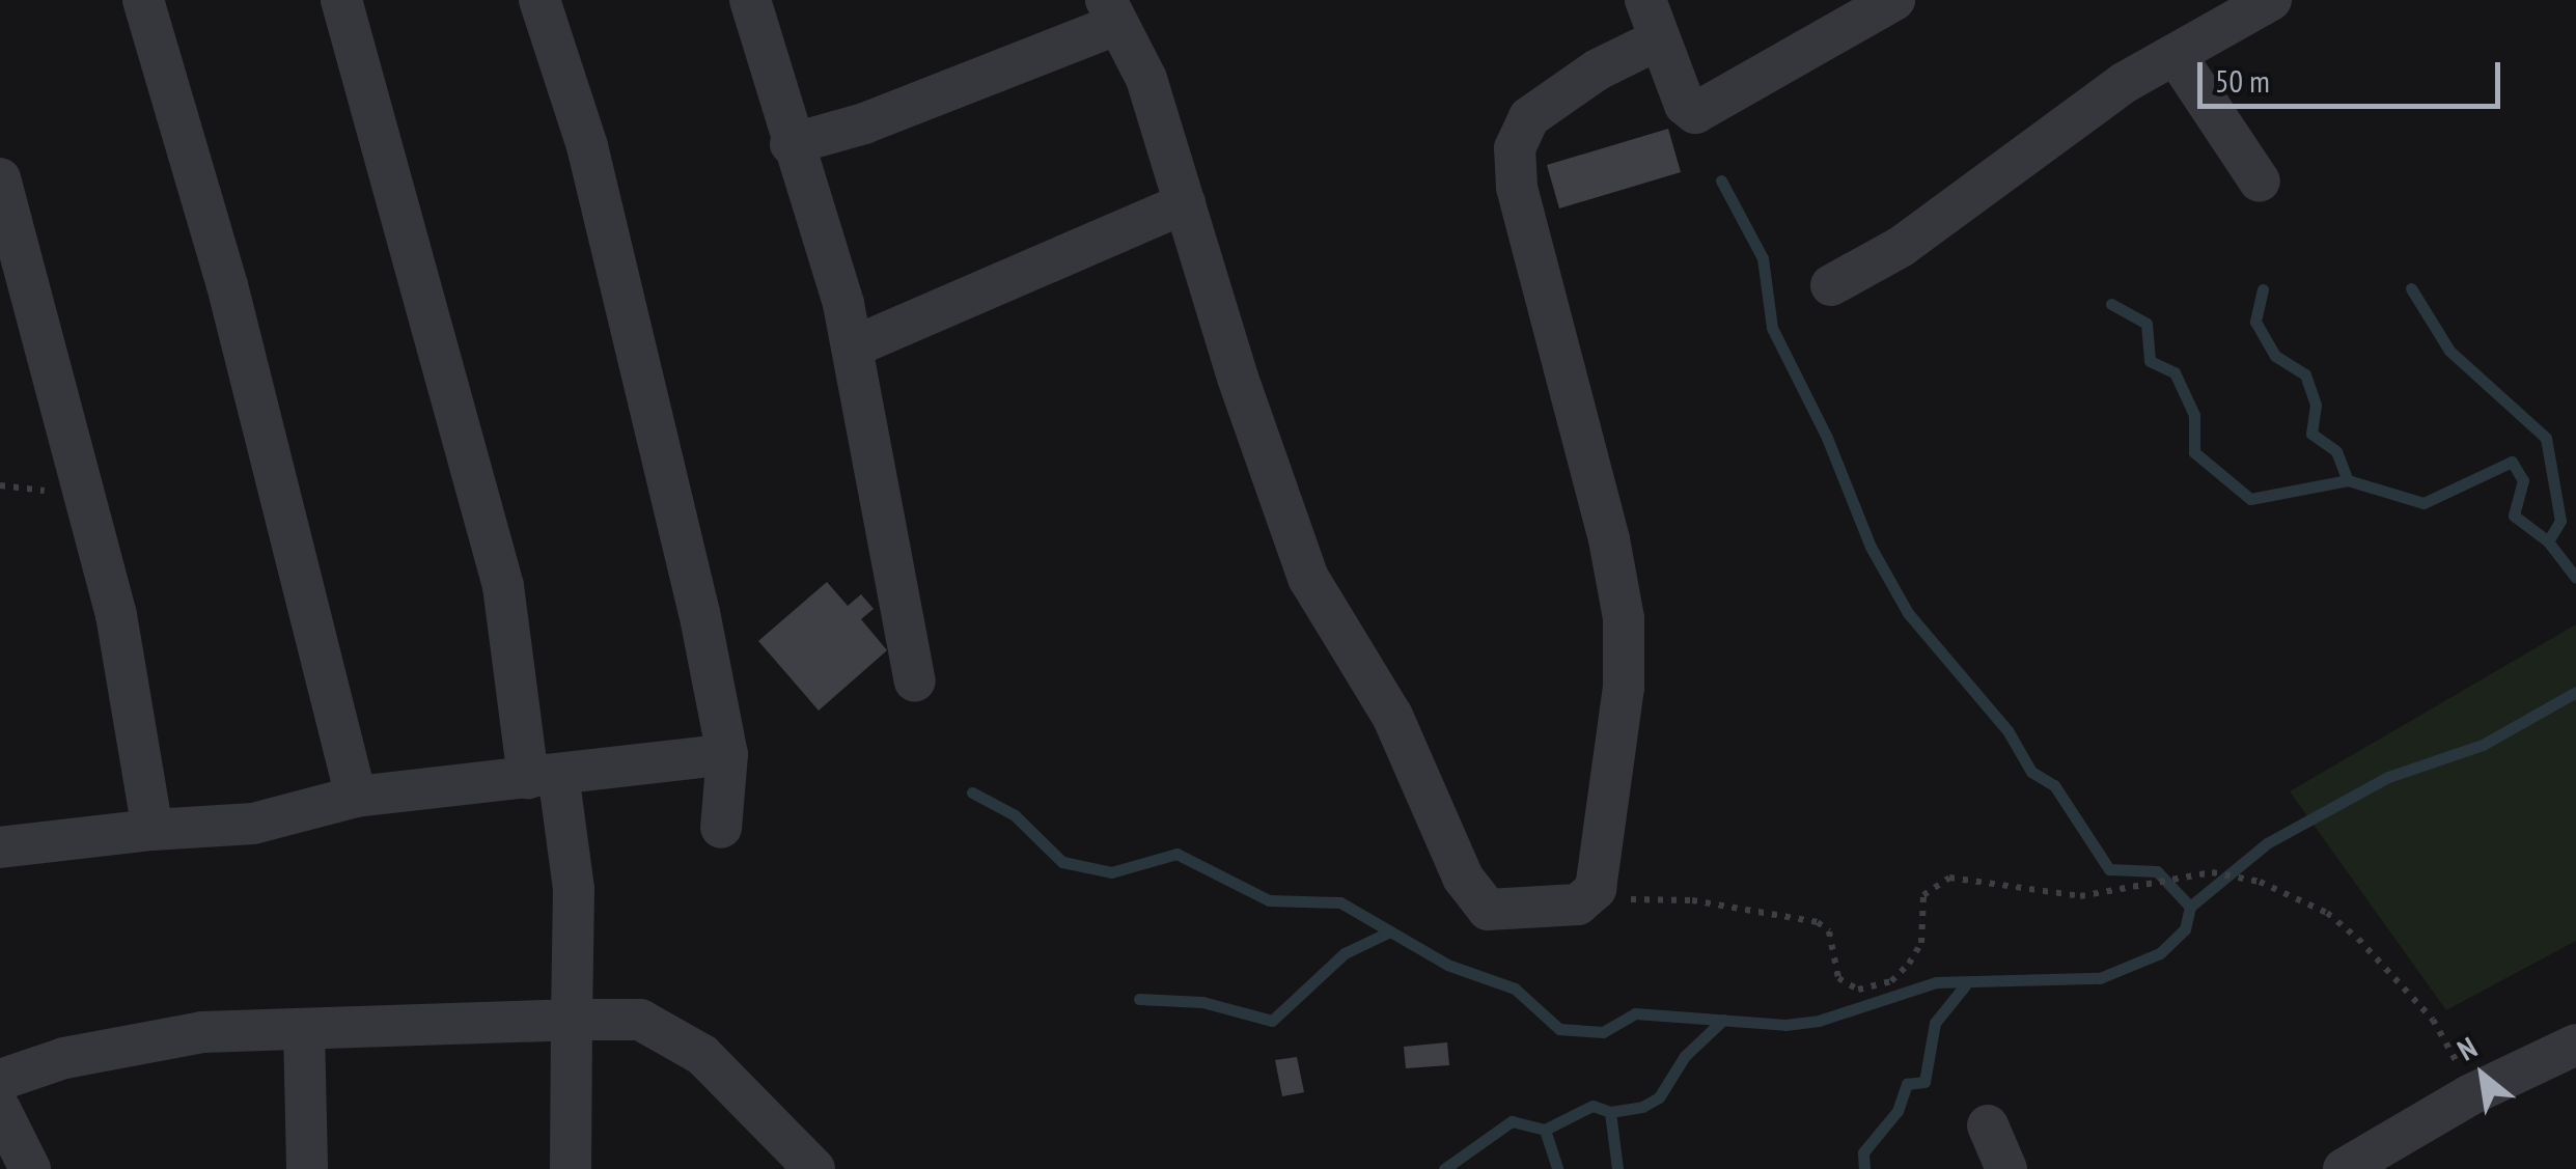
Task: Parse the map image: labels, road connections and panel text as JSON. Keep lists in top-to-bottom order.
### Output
{
  "scale_bar": "50 m",
  "north": "top left"
}
